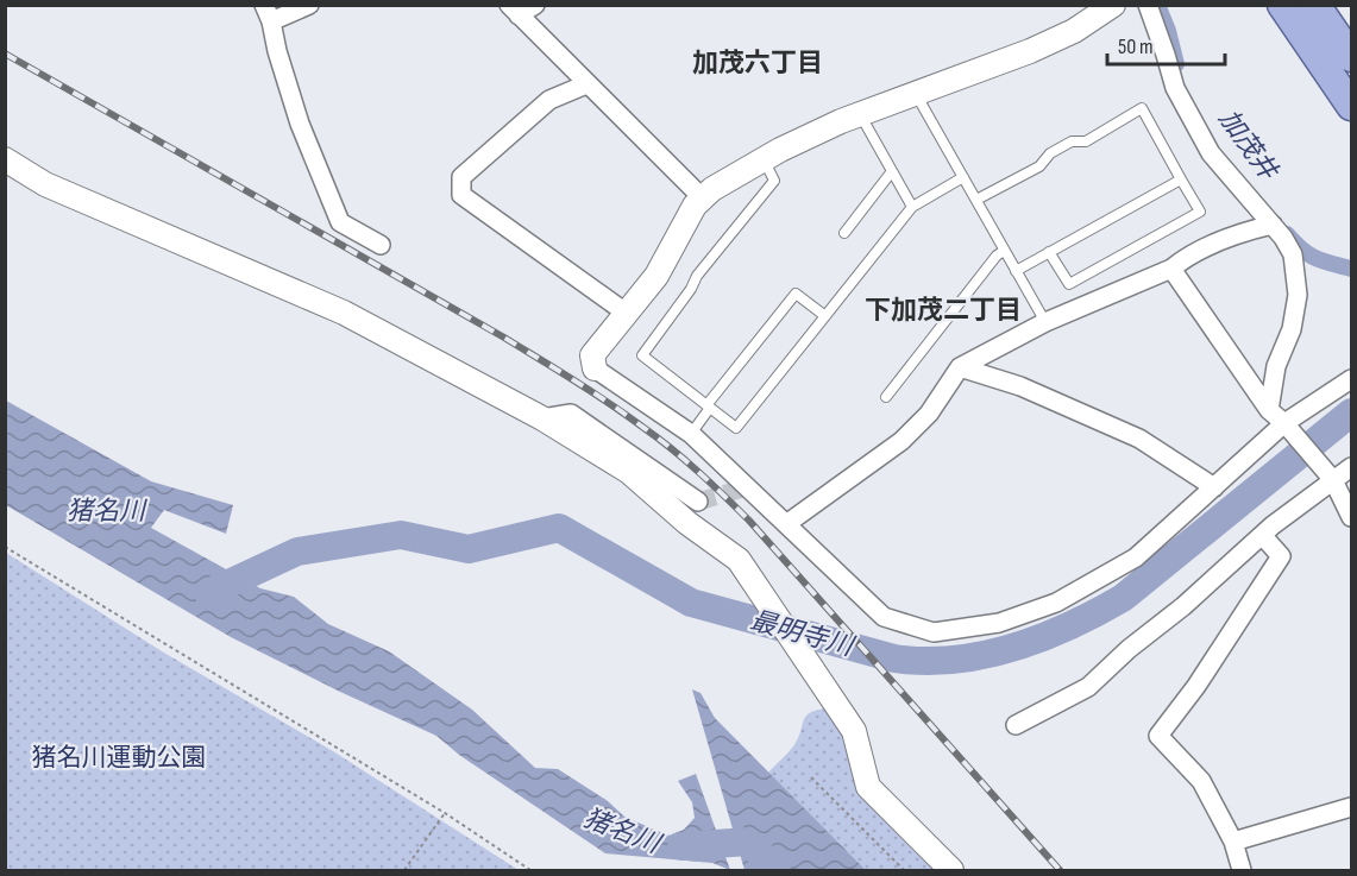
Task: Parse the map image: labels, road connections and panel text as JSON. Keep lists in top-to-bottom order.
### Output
{
  "districts": ["加茂六丁目", "下加茂二丁目"],
  "water": ["加茂井", "猪名川", "最明寺川"],
  "parks": ["猪名川運動公園"],
  "scale_bar": "50 m"
}
